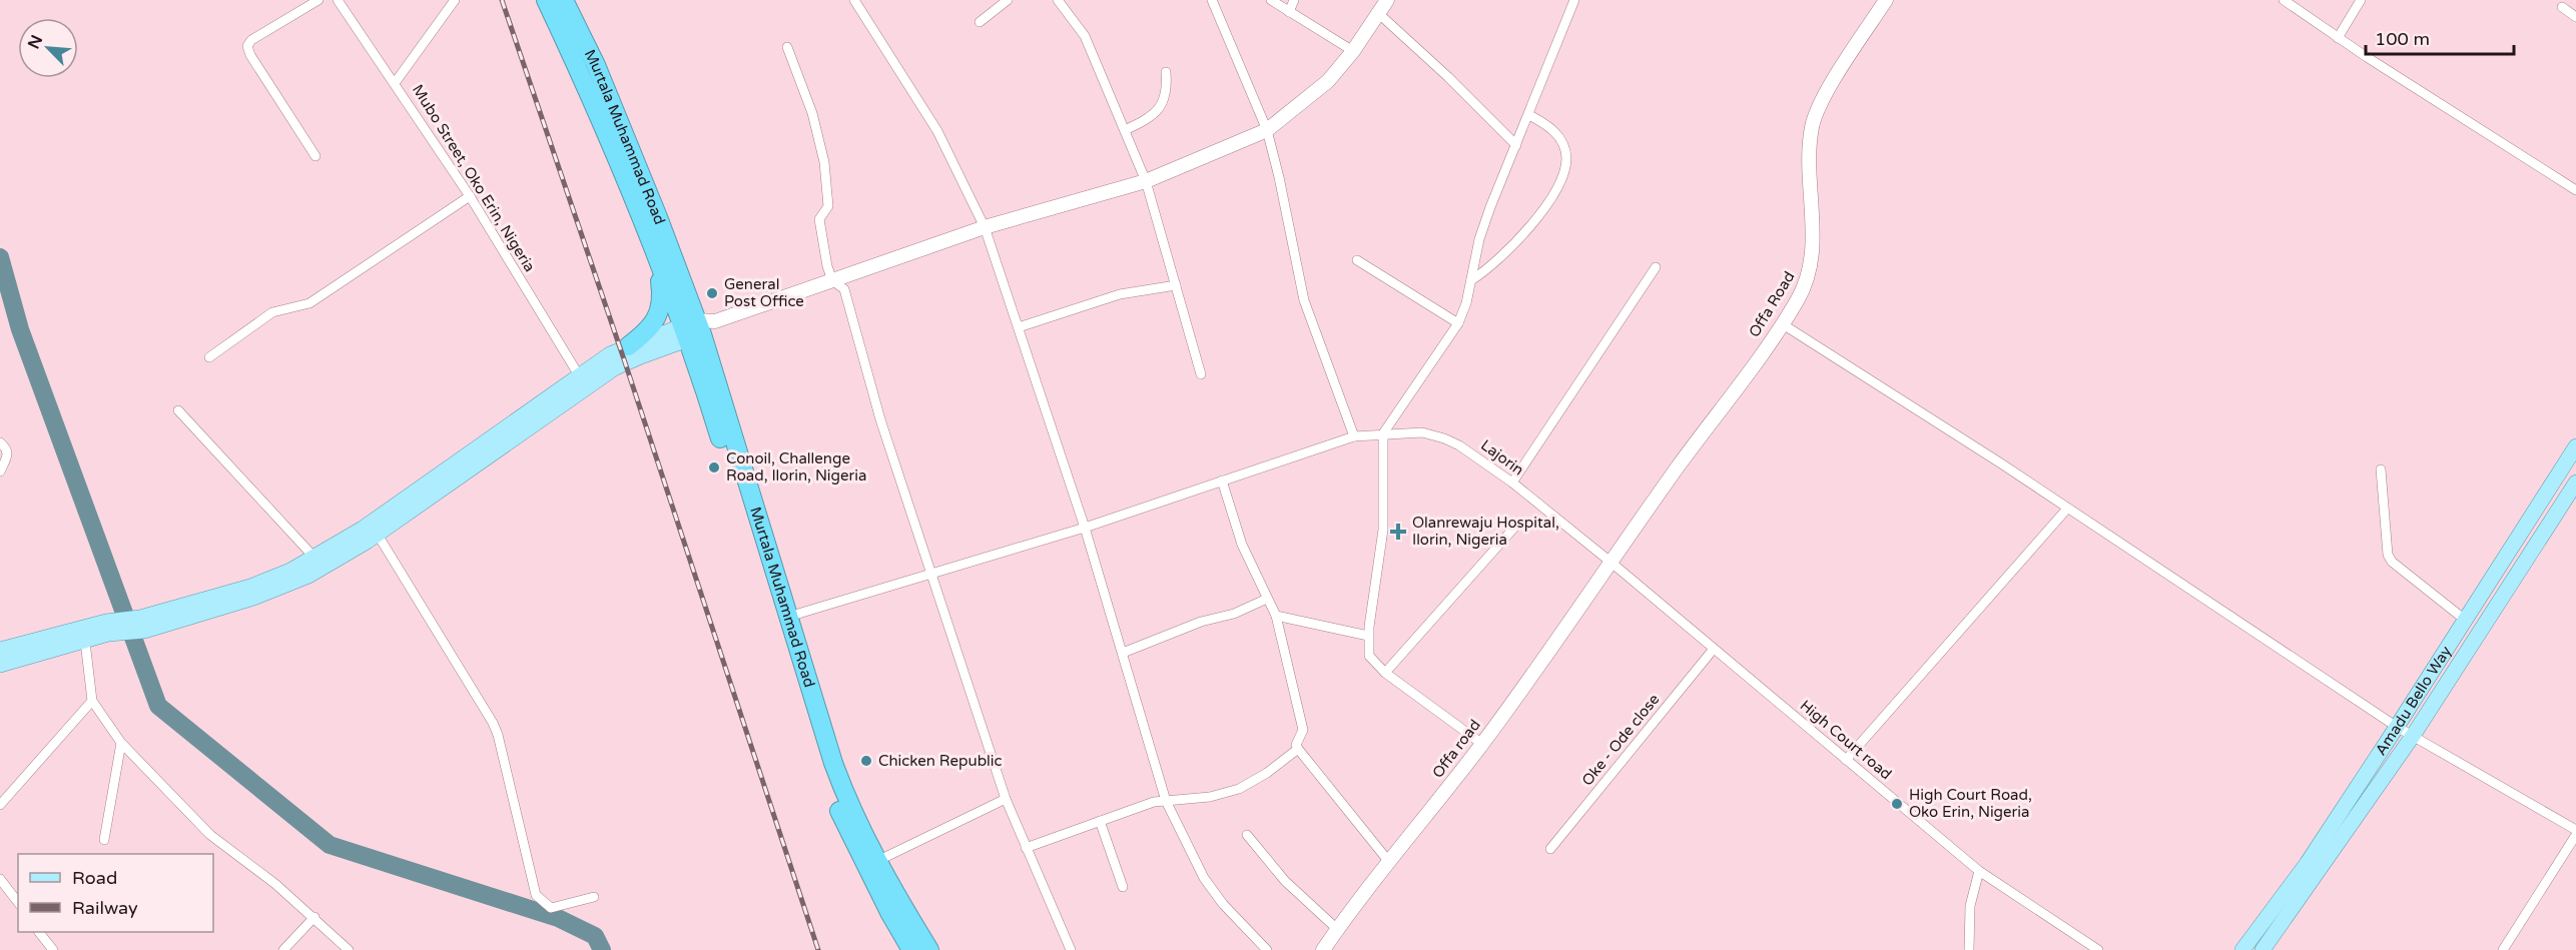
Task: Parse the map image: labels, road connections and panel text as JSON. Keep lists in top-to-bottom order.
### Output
{
  "streets": {
    "highway": ["Murtala Muhammad Road"],
    "main road": ["Amadu Bello Way"],
    "street": [
      "Mubo Street, Oko Erin, Nigeria",
      "Offa Road",
      "Lajorin",
      "Oke - Ode close",
      "High Court road",
      "Offa road"
    ]
  },
  "crossings": [
    ["Murtala Muhammad Road", "Lajorin"],
    ["Offa Road", "Lajorin"],
    ["Offa Road", "High Court road"],
    ["Offa Road", "Offa road"],
    ["Lajorin", "High Court road"],
    ["Lajorin", "Offa road"],
    ["Oke - Ode close", "High Court road"],
    ["High Court road", "Offa road"]
  ],
  "places": {
    "other": [
      "General Post Office",
      "Conoil, Challenge Road, Ilorin, Nigeria",
      "Chicken Republic",
      "High Court Road, Oko Erin, Nigeria"
    ],
    "health": ["Olanrewaju Hospital, Ilorin, Nigeria"]
  },
  "legend": ["Road", "Railway"],
  "scale_bar": "100 m",
  "north": "top left"
}
